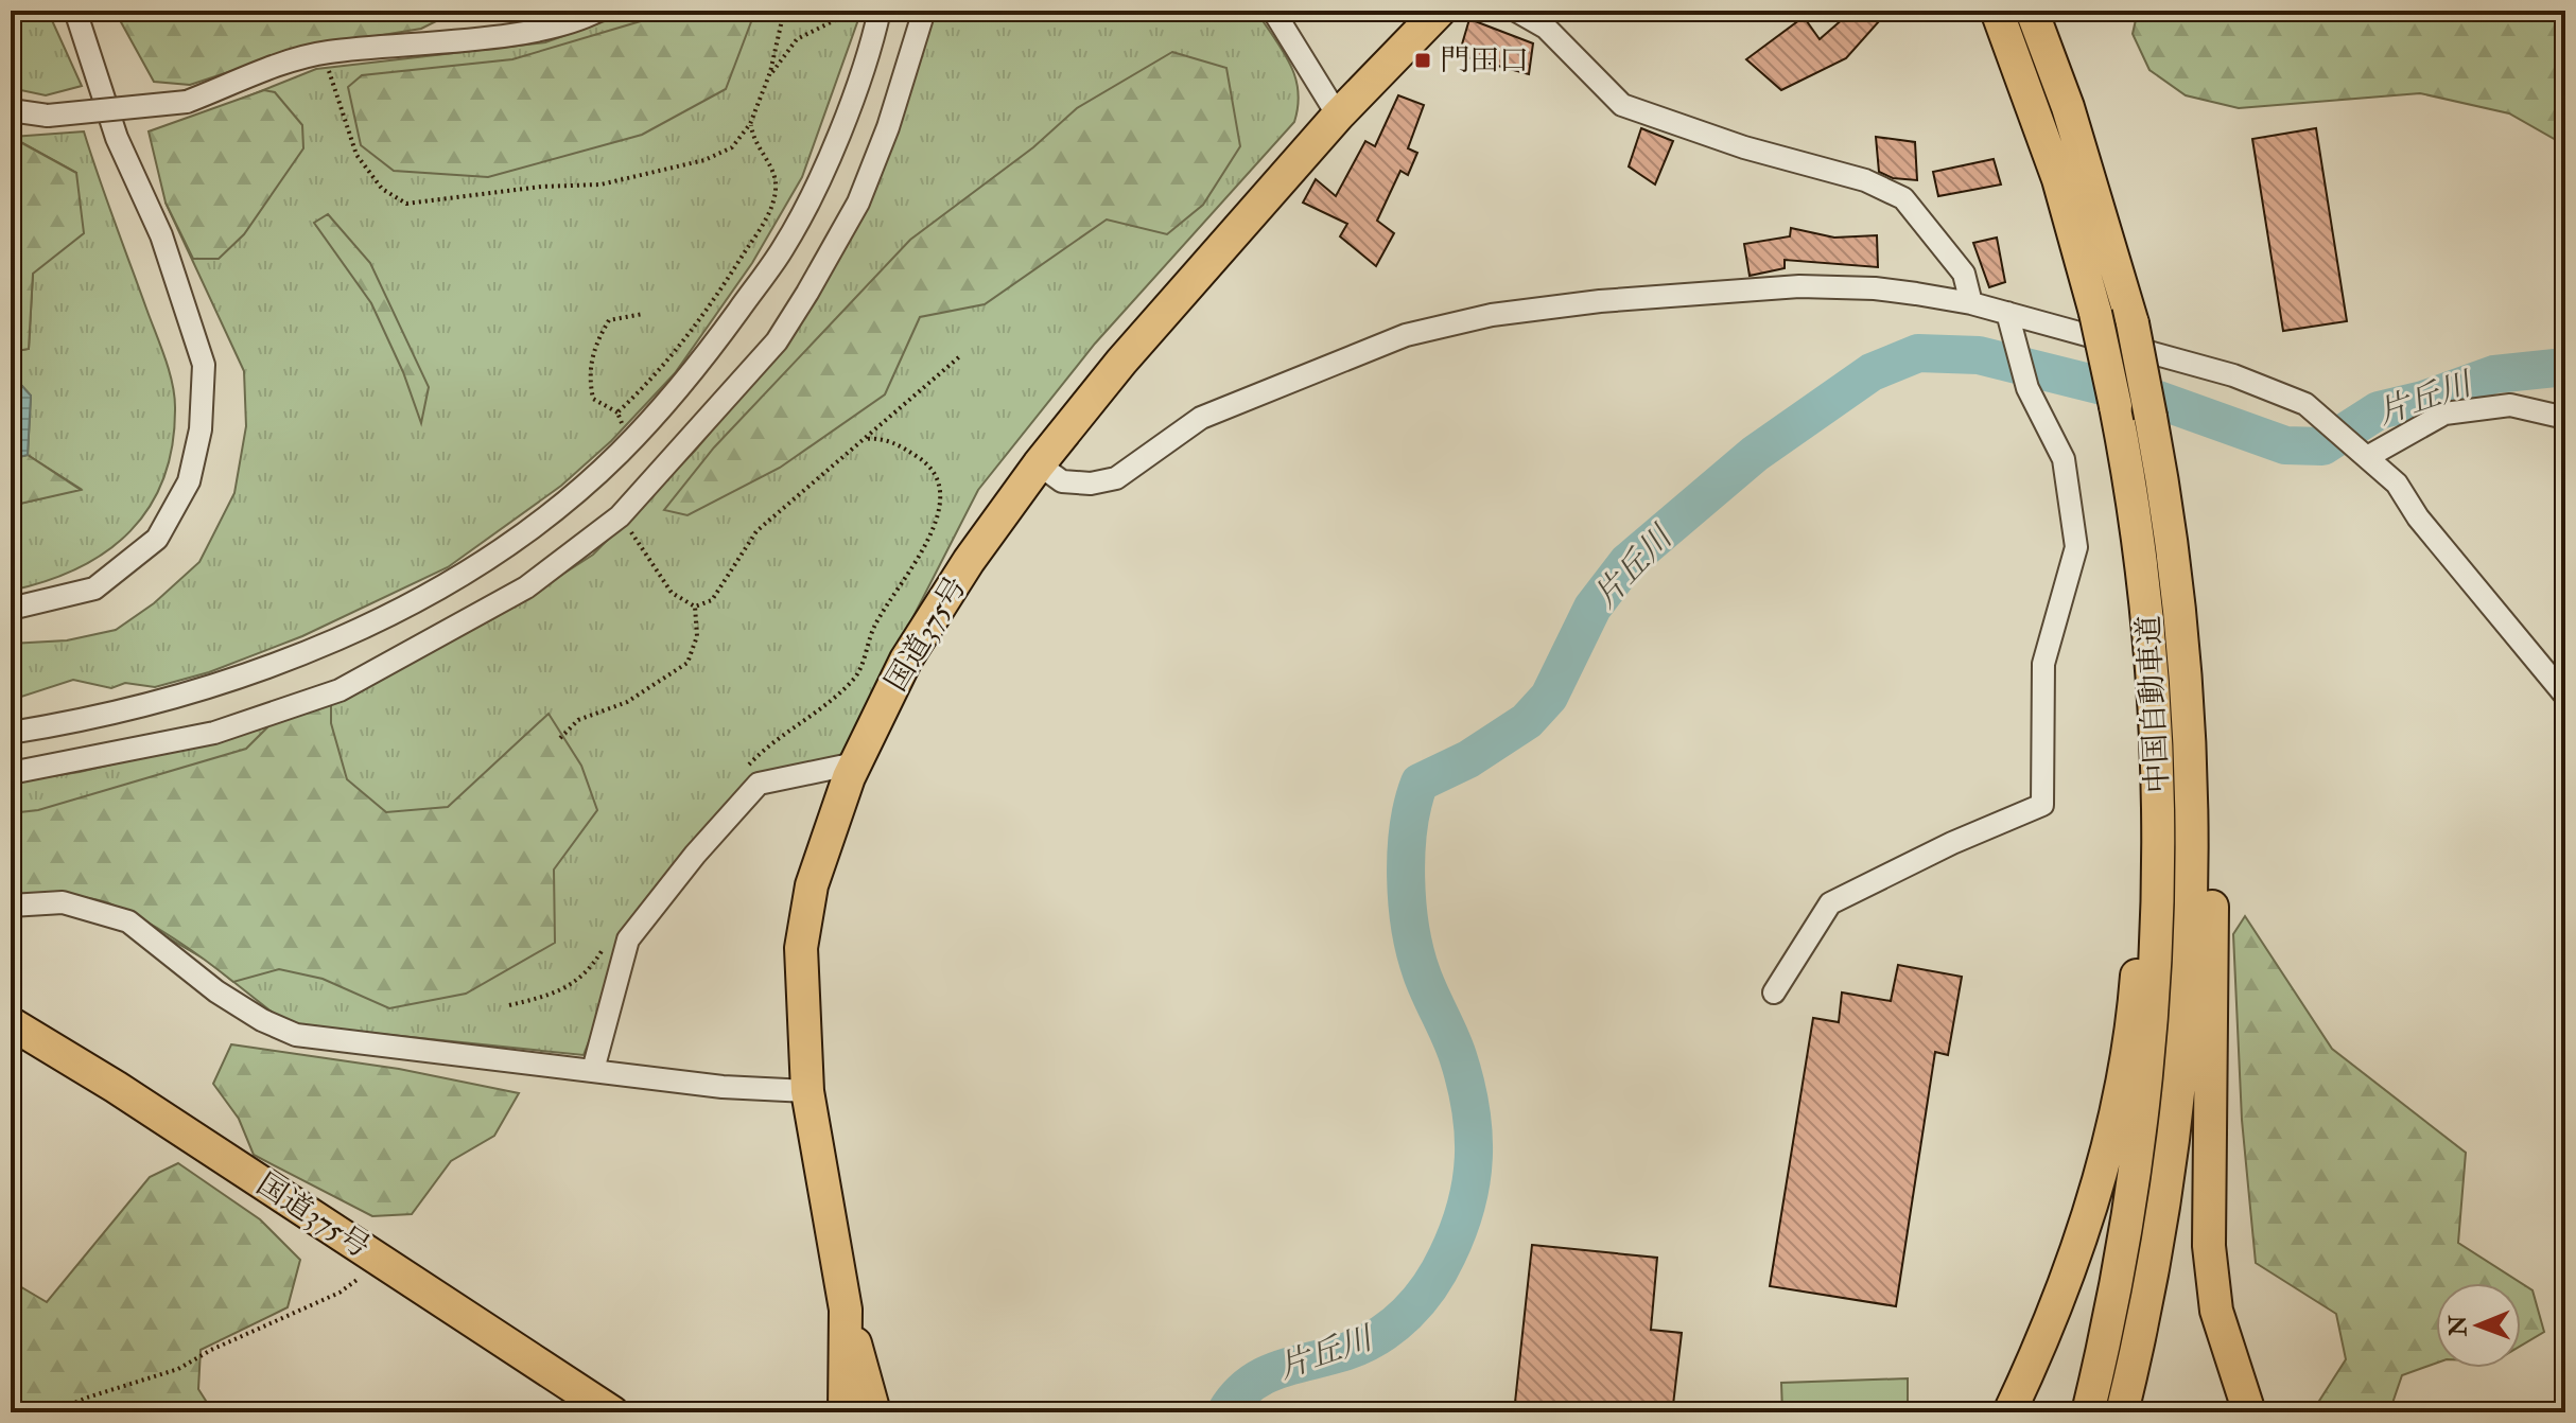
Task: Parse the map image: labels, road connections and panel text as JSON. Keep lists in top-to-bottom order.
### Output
{
  "streets": {
    "highway": ["国道375号", "中国自動車道"]
  },
  "water": ["片丘川"],
  "places": {
    "transit": ["門田口"]
  },
  "north": "left"
}
